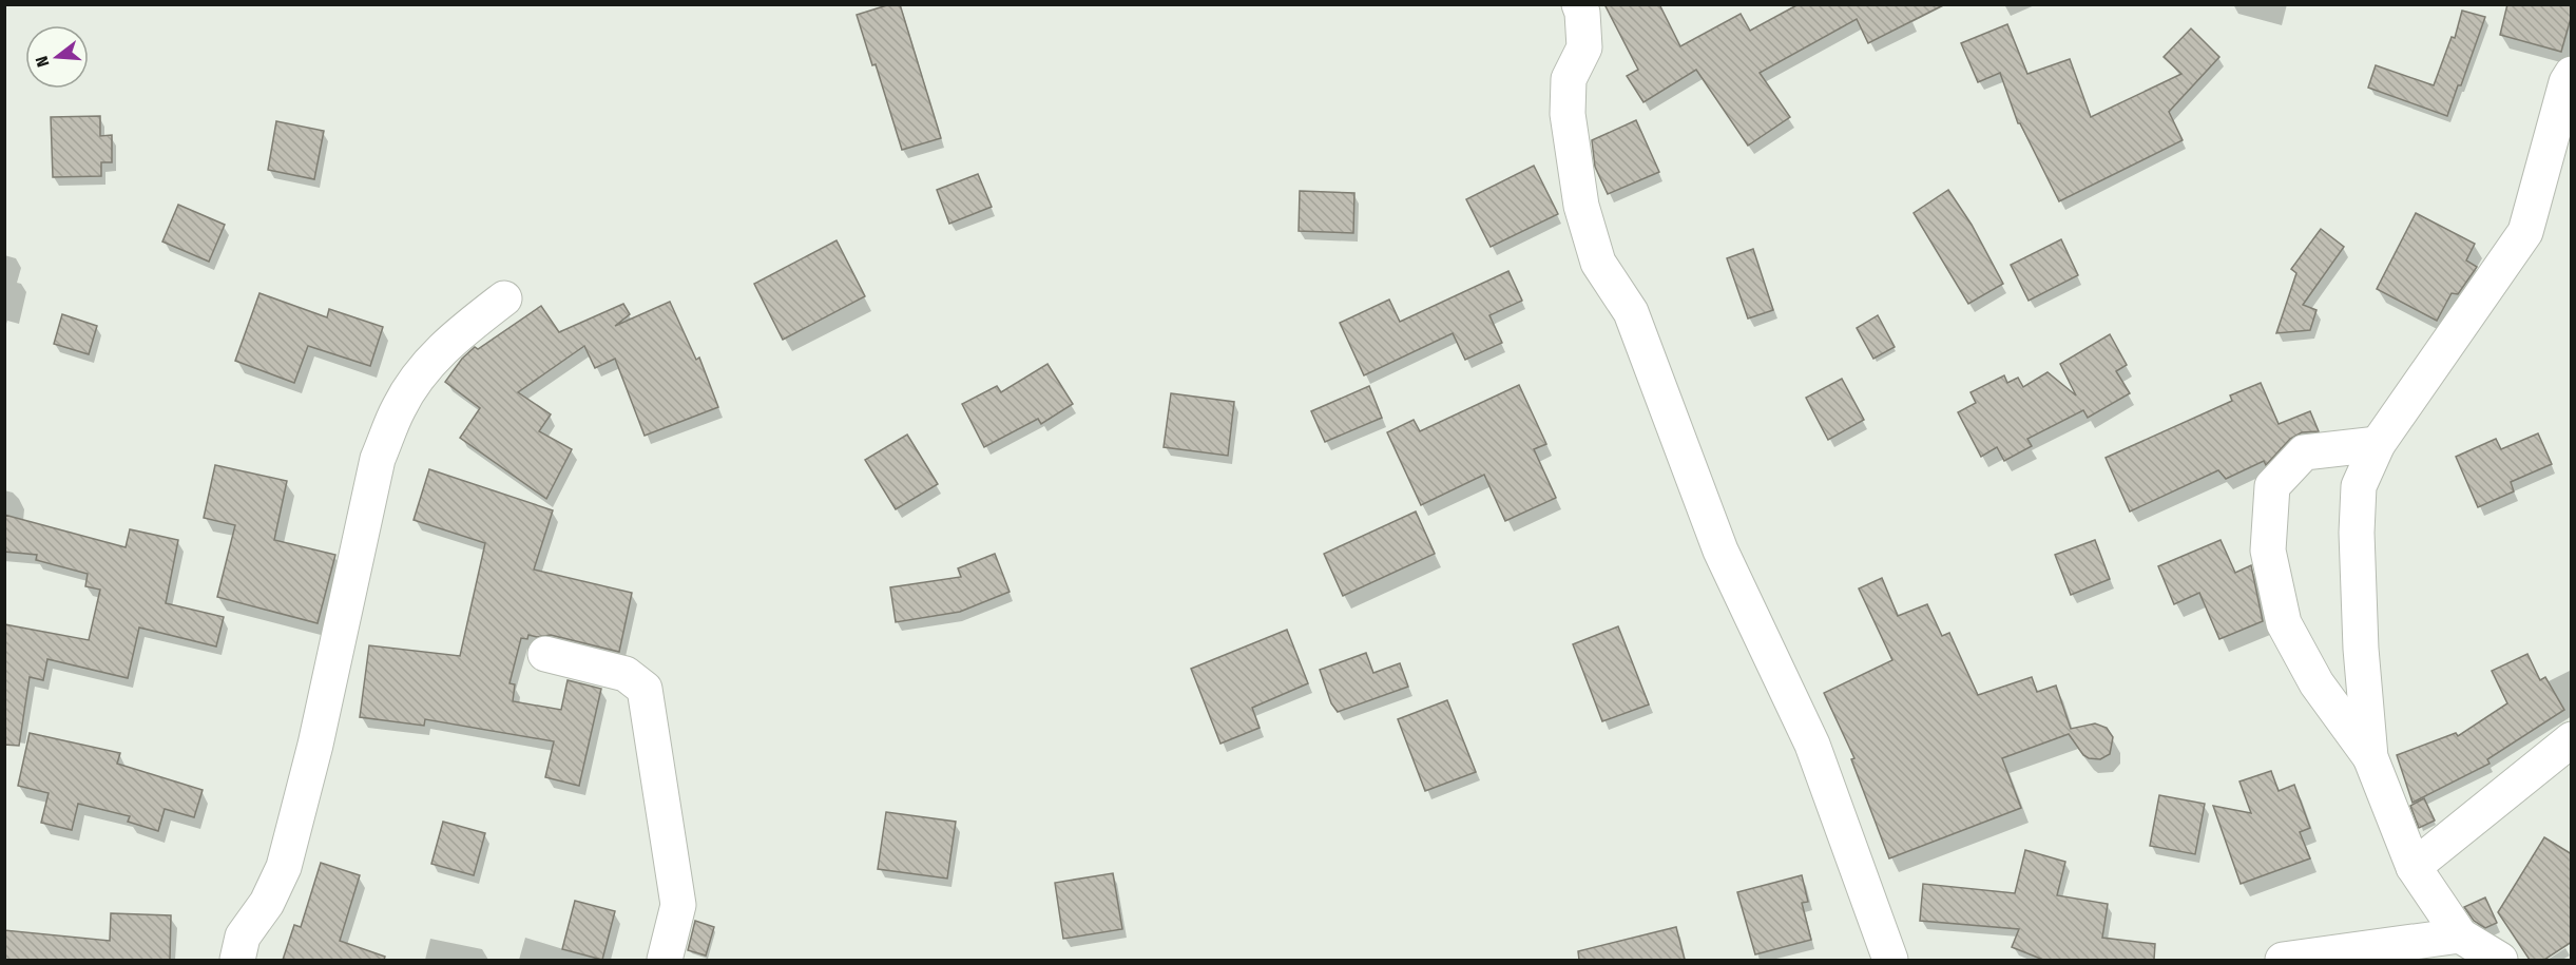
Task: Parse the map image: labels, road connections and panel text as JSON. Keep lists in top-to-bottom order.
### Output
{
  "north": "left"
}
